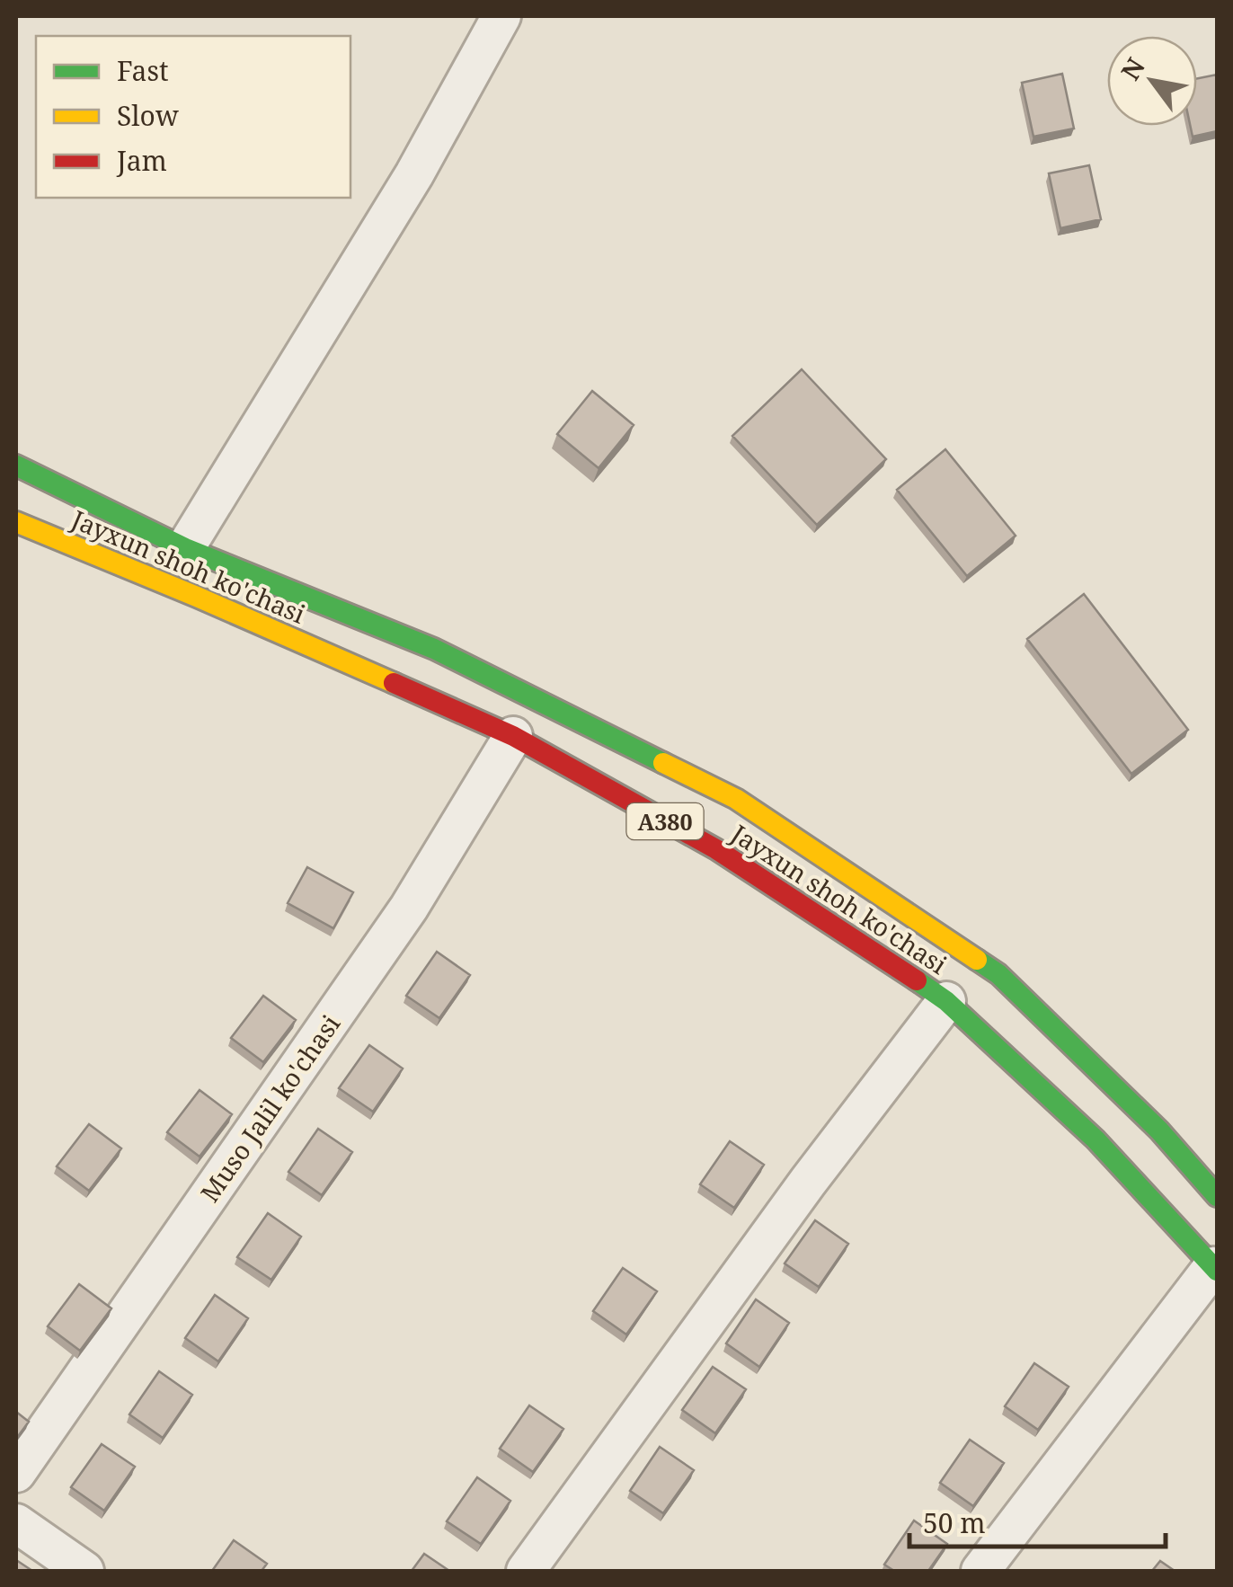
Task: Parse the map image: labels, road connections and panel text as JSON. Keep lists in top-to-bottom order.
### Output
{
  "streets": {
    "highway": ["Jayxun shoh ko'chasi", "A380"],
    "street": ["Muso Jalil ko'chasi"]
  },
  "crossings": [
    ["Jayxun shoh ko'chasi", "Muso Jalil ko'chasi"]
  ],
  "legend": ["Fast", "Slow", "Jam"],
  "scale_bar": "50 m",
  "north": "top left"
}
